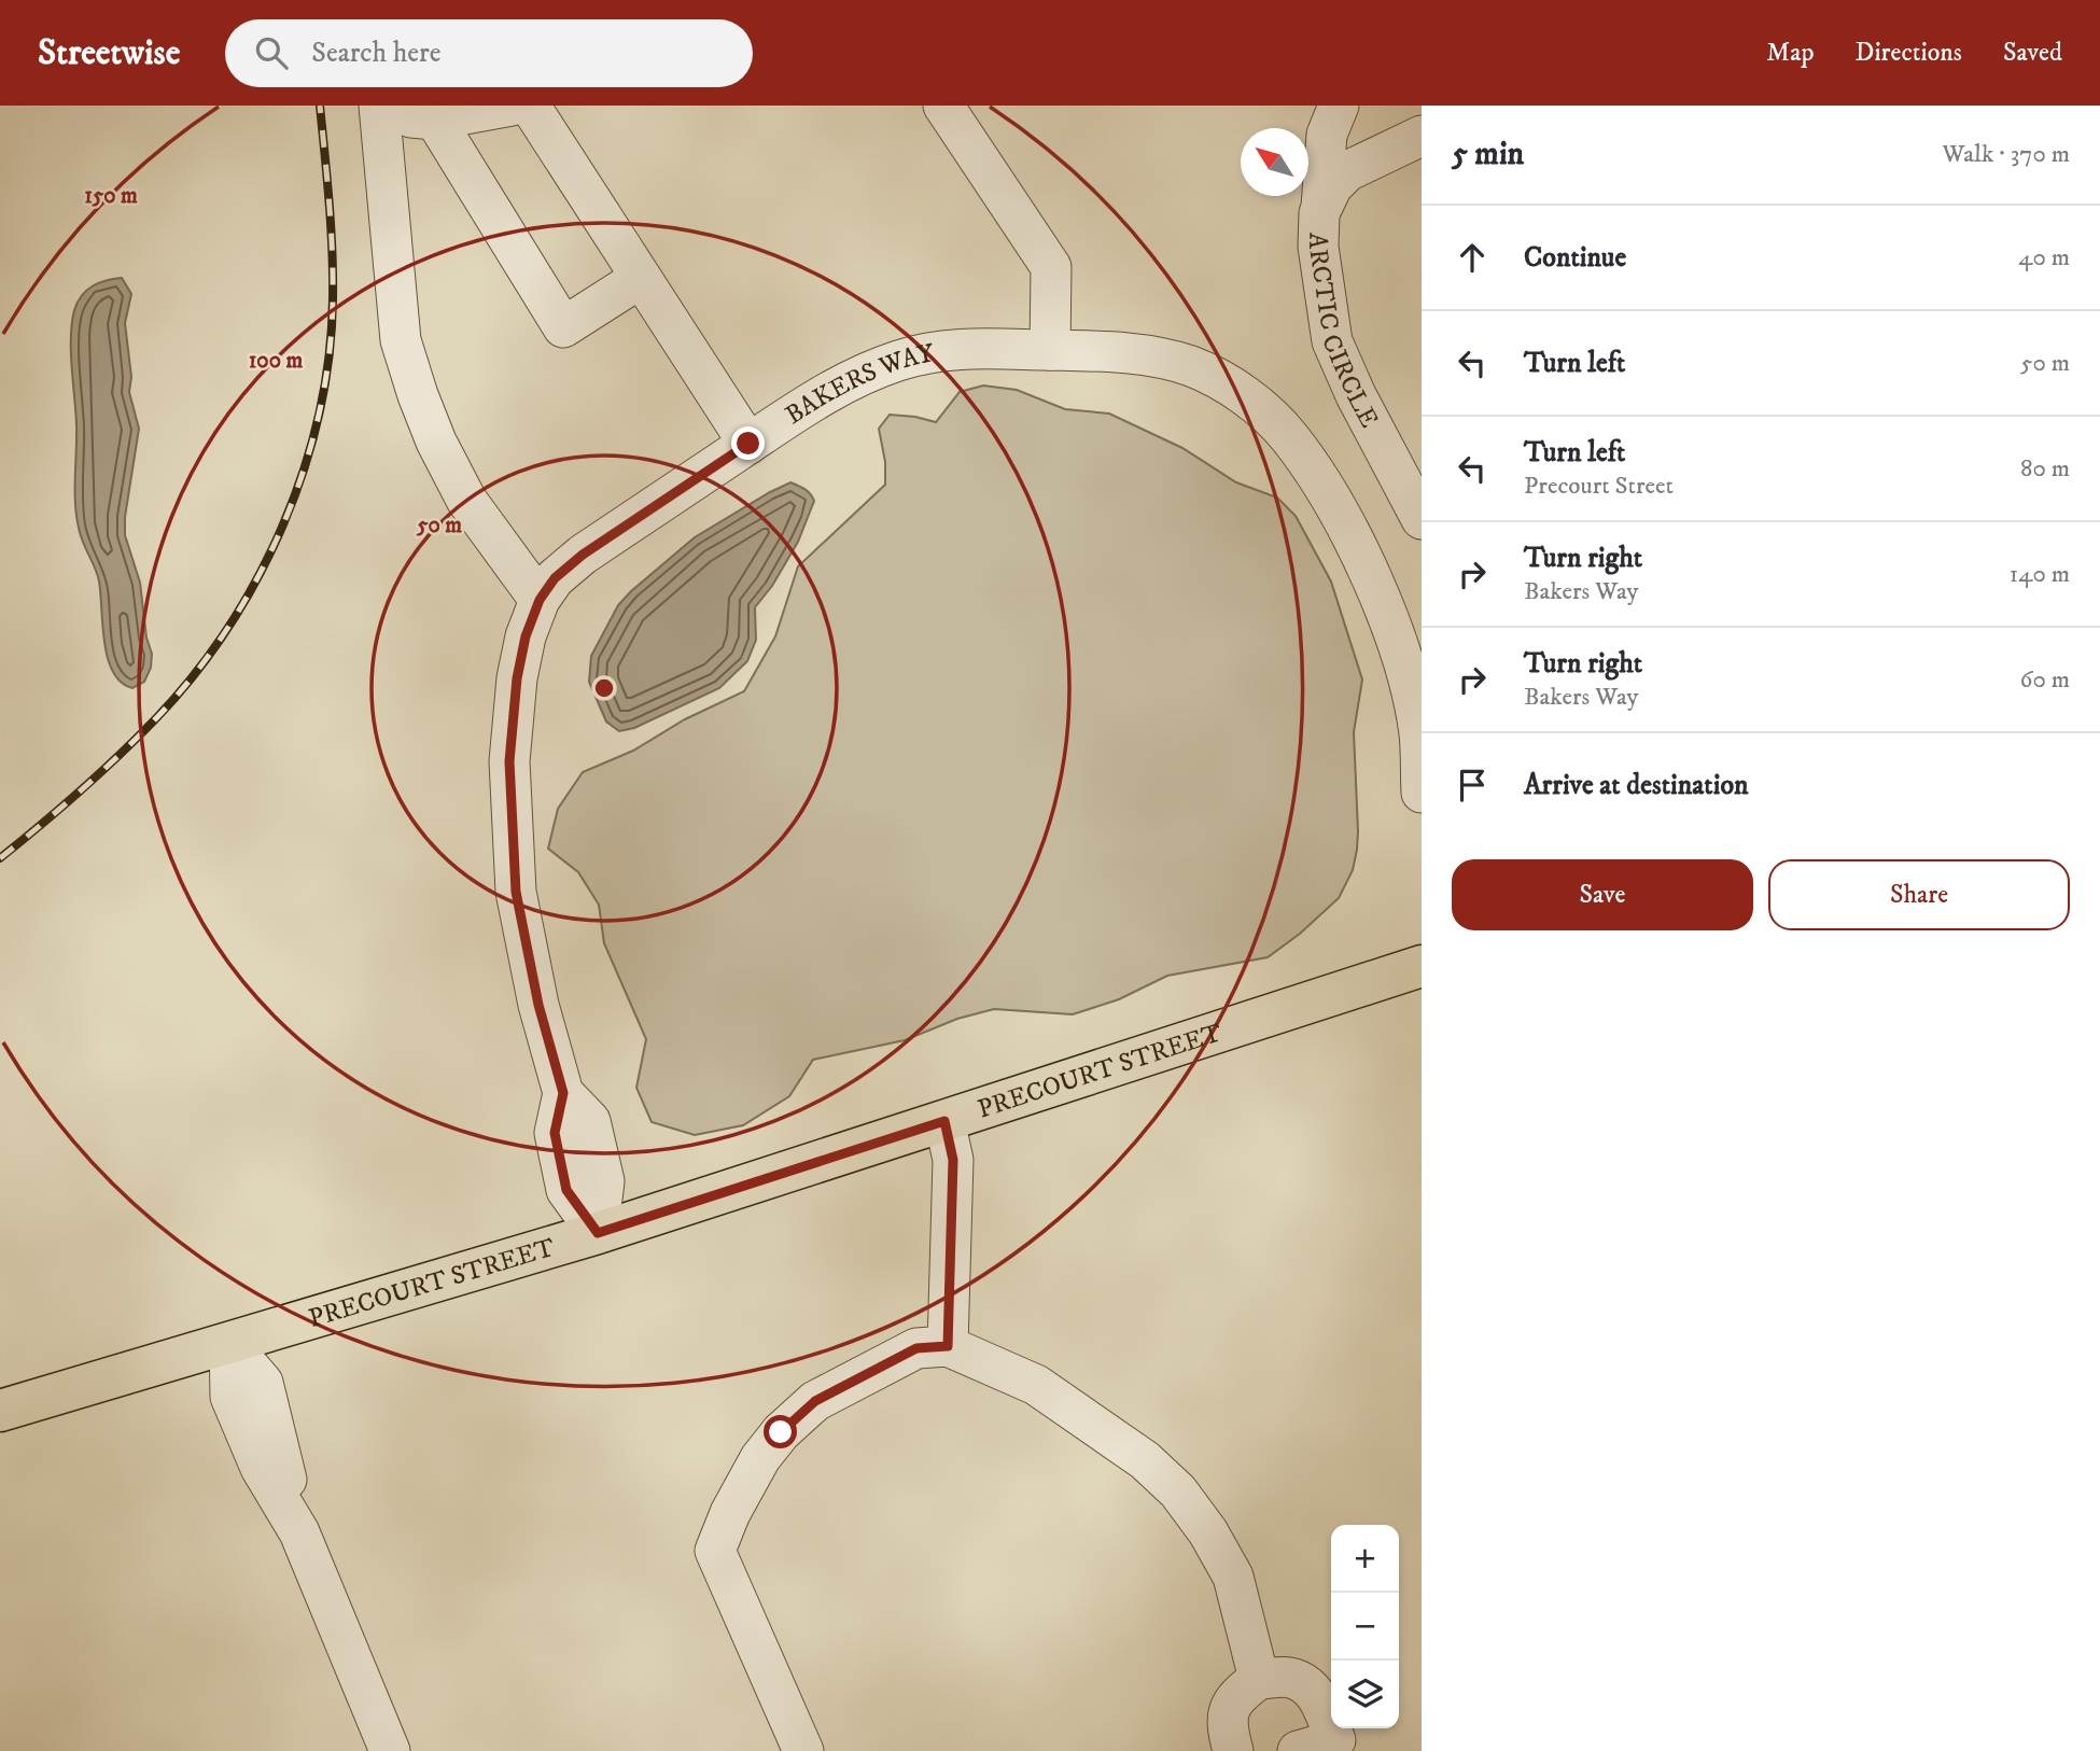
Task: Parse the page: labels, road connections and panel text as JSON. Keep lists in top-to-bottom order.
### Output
{
  "streets": {
    "main road": ["PRECOURT STREET"],
    "street": ["ARCTIC CIRCLE", "BAKERS WAY"]
  },
  "crossings": [
    ["BAKERS WAY", "PRECOURT STREET"]
  ],
  "north": "top left",
  "page": {
    "header": "Streetwise",
    "search": "Search here",
    "nav": ["Map", "Directions", "Saved"],
    "heading": ["5 min", "Walk · 370 m"],
    "list": [
      ["Continue", "40 m"],
      ["Turn left", "50 m"],
      ["Turn left", "Precourt Street", "80 m"],
      ["Turn right", "Bakers Way", "140 m"],
      ["Turn right", "Bakers Way", "60 m"],
      "Arrive at destination"
    ],
    "buttons": ["Save", "Share"],
    "map_buttons": ["+", "−"]
  },
  "rings": ["150 m", "100 m", "50 m"]
}
